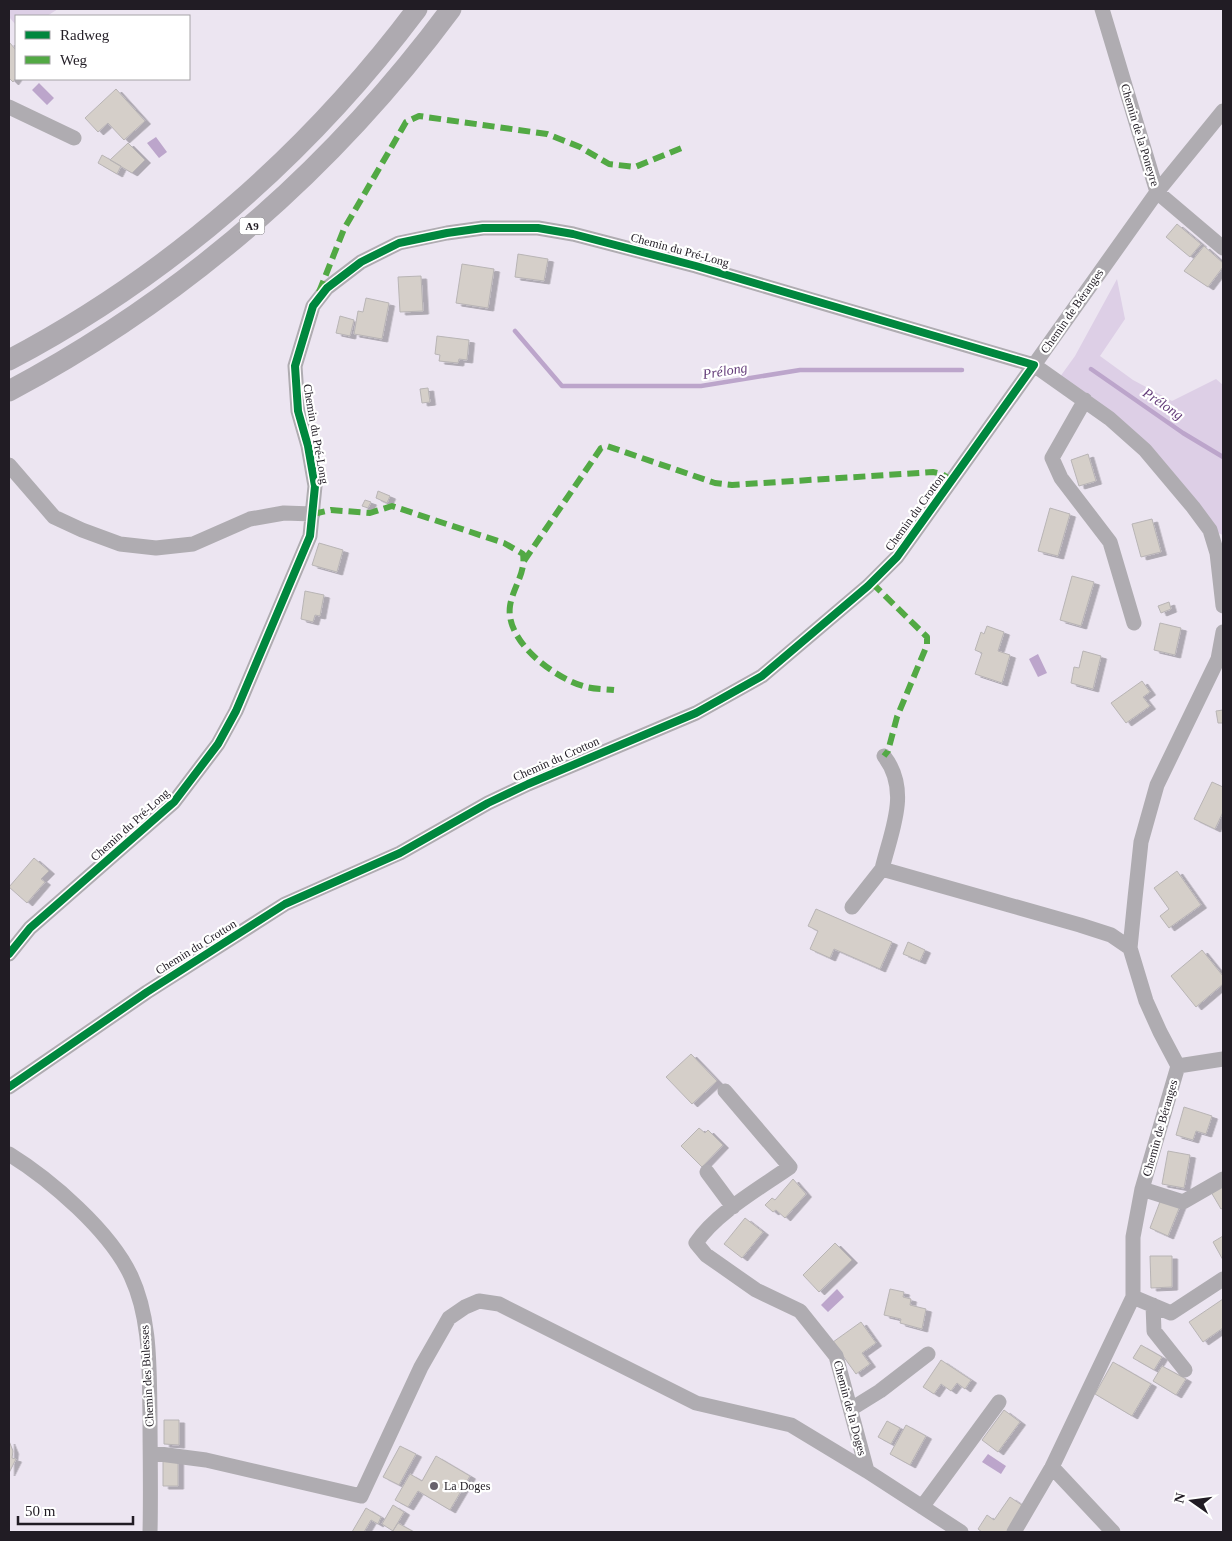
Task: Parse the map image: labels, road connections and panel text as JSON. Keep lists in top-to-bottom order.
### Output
{
  "streets": {
    "highway": ["A9"],
    "street": [
      "Chemin de la Poneyre",
      "Chemin du Pré-Long",
      "Chemin de Béranges",
      "Chemin du Crotton",
      "Chemin des Bulesses",
      "Chemin de la Doges"
    ]
  },
  "crossings": [
    ["Chemin de la Poneyre", "Chemin de Béranges"],
    ["Chemin du Pré-Long", "Chemin de Béranges"],
    ["Chemin du Pré-Long", "Chemin du Crotton"],
    ["Chemin de Béranges", "Chemin du Crotton"]
  ],
  "water": ["Prélong"],
  "places": ["La Doges"],
  "legend": ["Radweg", "Weg"],
  "scale_bar": "50 m",
  "north": "left"
}
